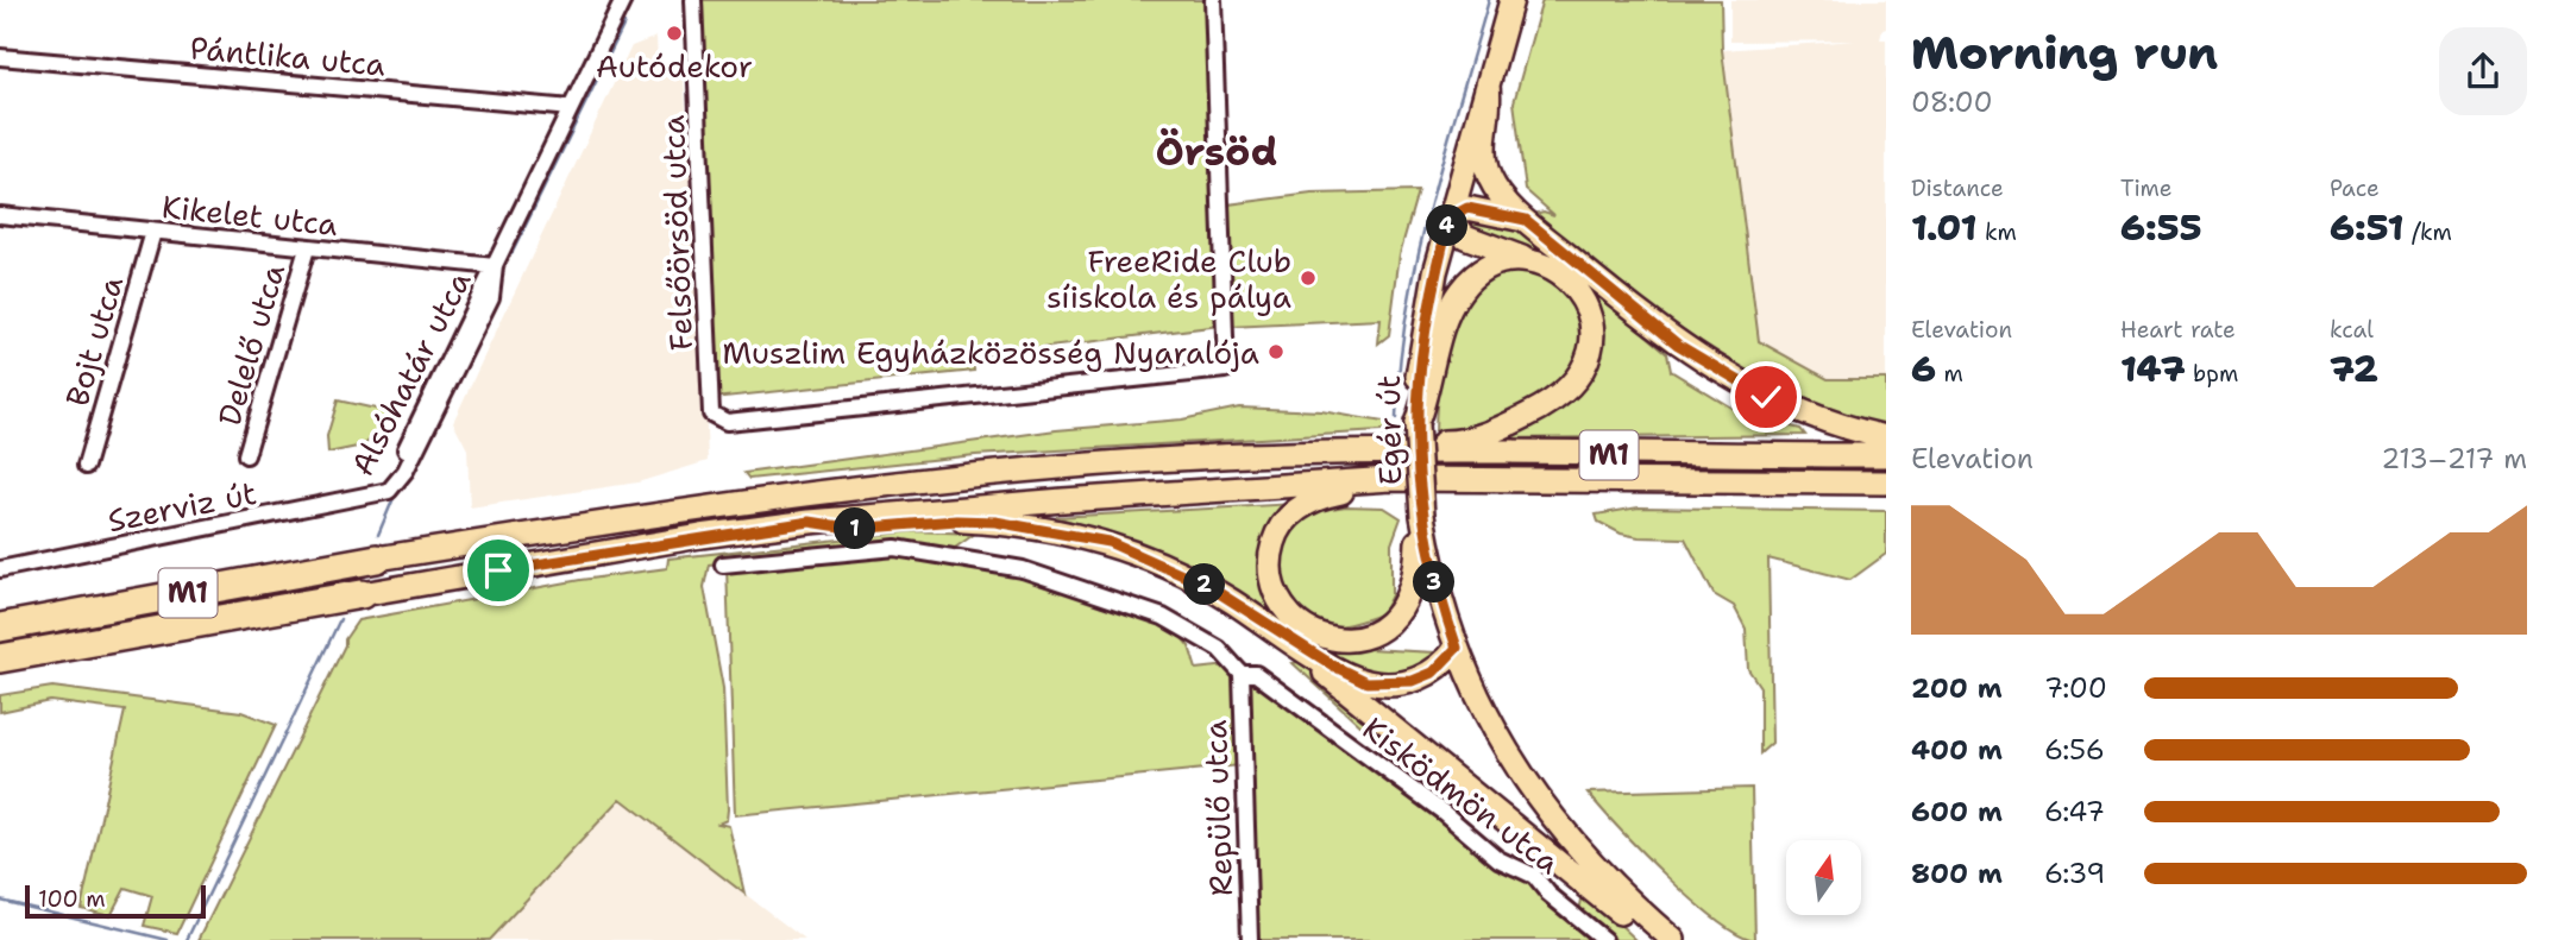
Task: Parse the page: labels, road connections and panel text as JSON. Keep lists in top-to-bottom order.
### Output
{
  "streets": {
    "highway": ["M1"],
    "main road": ["Egér út"],
    "street": [
      "Pántlika utca",
      "Kikelet utca",
      "Felsőörsöd utca",
      "Bojt utca",
      "Delelő utca",
      "Alsóhatár utca",
      "Szerviz út",
      "Kisködmön utca",
      "Repülő utca"
    ]
  },
  "crossings": [
    ["Pántlika utca", "Alsóhatár utca"],
    ["Kikelet utca", "Bojt utca"],
    ["Kikelet utca", "Delelő utca"],
    ["Kikelet utca", "Alsóhatár utca"],
    ["Alsóhatár utca", "Szerviz út"],
    ["Kisködmön utca", "Repülő utca"]
  ],
  "districts": ["Örsöd"],
  "places": ["Autódekor", "FreeRide Club síiskola és pálya", "Muszlim Egyházközösség Nyaralója"],
  "scale_bar": "100 m",
  "north": "top",
  "page": {
    "heading": ["Morning run", "08:00"],
    "stats": [
      ["Distance", "1.01 km"],
      ["Time", "6:55"],
      ["Pace", "6:51 /km"],
      ["Elevation", "6 m"],
      ["Heart rate", "147 bpm"],
      ["kcal", "72"]
    ],
    "pins": [
      "4",
      "1",
      "3",
      "2"
    ],
    "chart": ["Elevation", "213–217 m"],
    "list": [
      {
        "name": "200 m",
        "note": "7:00"
      },
      {
        "name": "400 m",
        "note": "6:56"
      },
      {
        "name": "600 m",
        "note": "6:47"
      },
      {
        "name": "800 m",
        "note": "6:39"
      }
    ],
    "scale": "100 m"
  }
}
